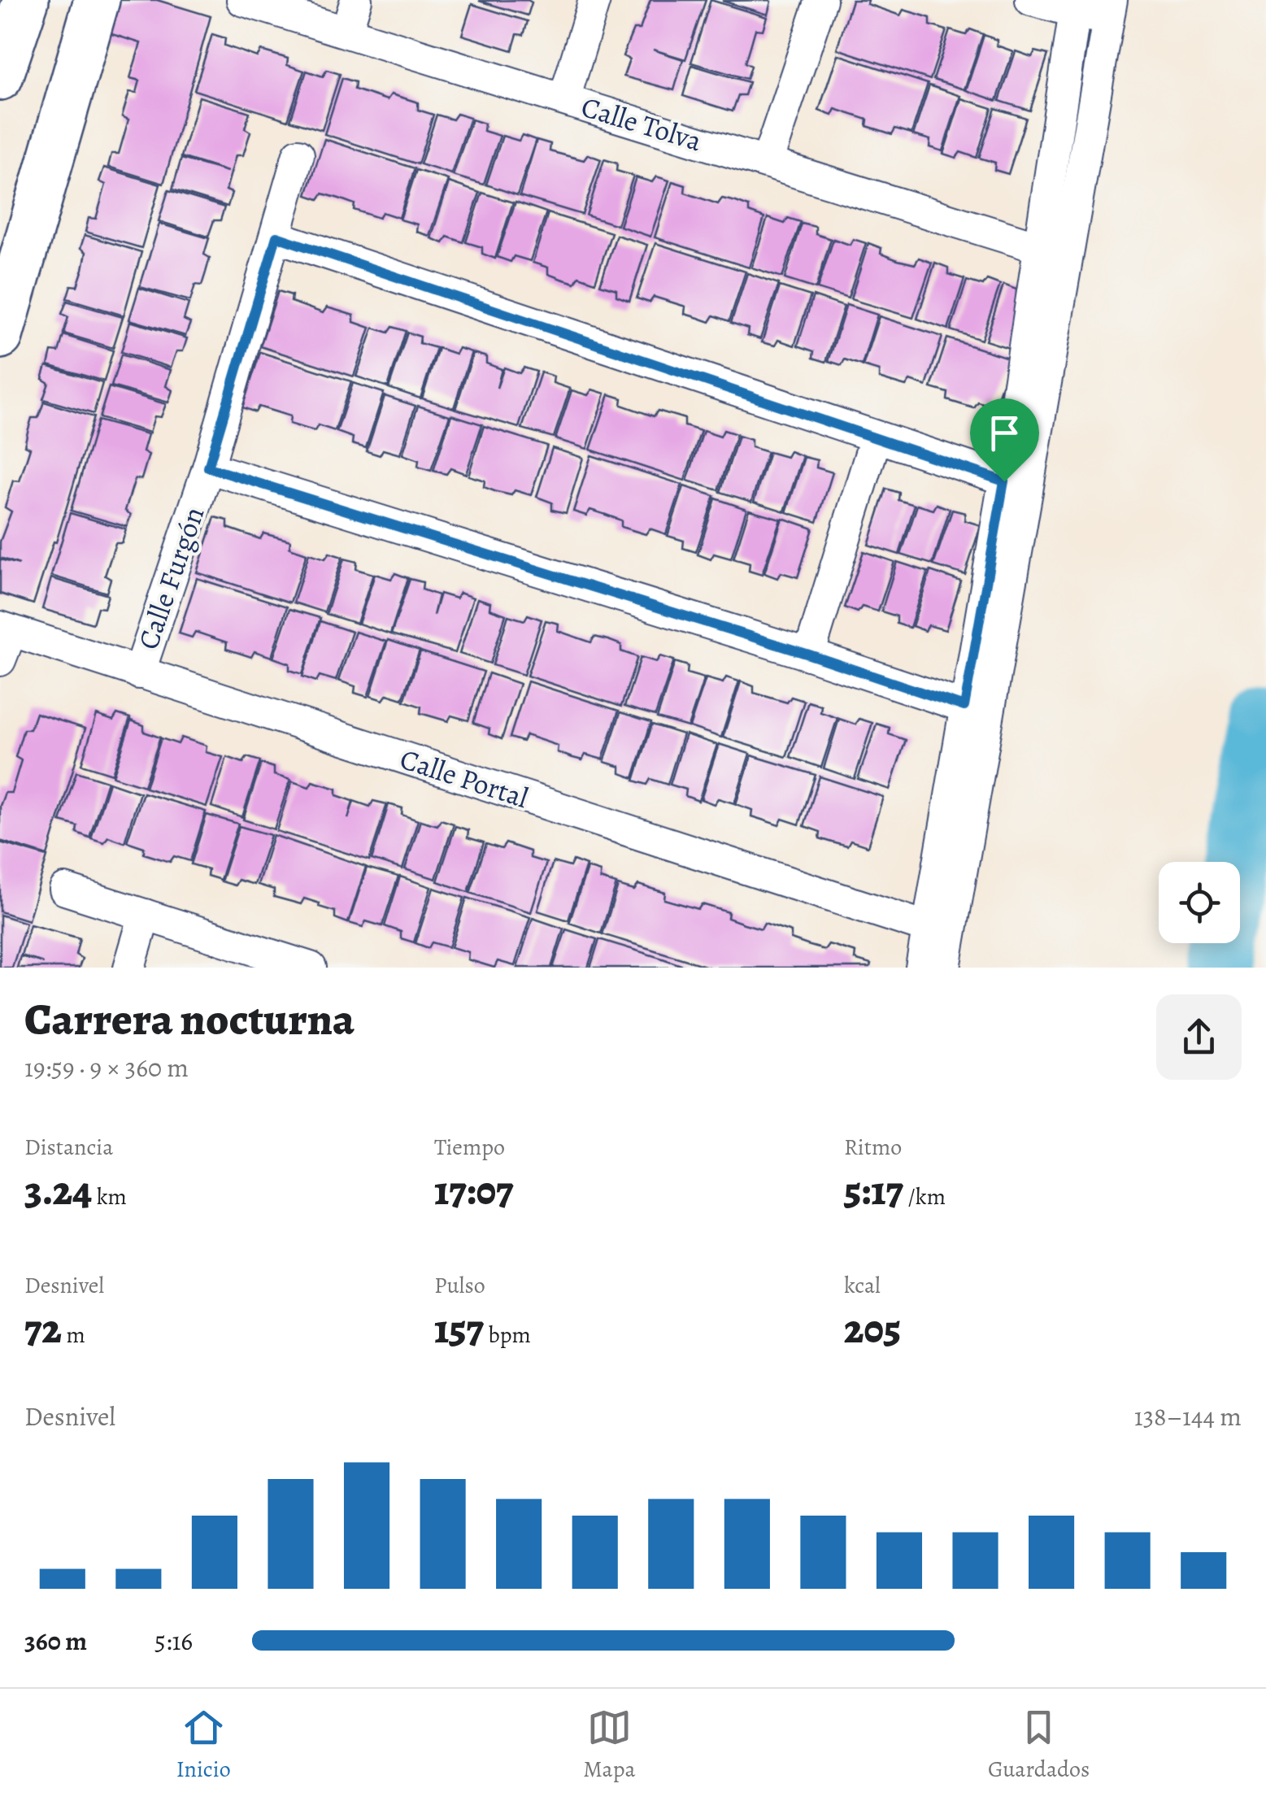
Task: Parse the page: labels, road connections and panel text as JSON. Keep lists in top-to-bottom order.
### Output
{
  "streets": {
    "street": ["Calle Tolva", "Calle Furgón", "Calle Portal"]
  },
  "crossings": [
    ["Calle Furgón", "Calle Portal"]
  ],
  "page": {
    "heading": ["Carrera nocturna", "19:59 · 9 × 360 m"],
    "stats": [
      ["Distancia", "3.24 km"],
      ["Tiempo", "17:07"],
      ["Ritmo", "5:17 /km"],
      ["Desnivel", "72 m"],
      ["Pulso", "157 bpm"],
      ["kcal", "205"]
    ],
    "chart": ["Desnivel", "138–144 m"],
    "list": [
      {
        "name": "360 m",
        "note": "5:16"
      }
    ],
    "tabs": ["Inicio", "Mapa", "Guardados"]
  }
}
